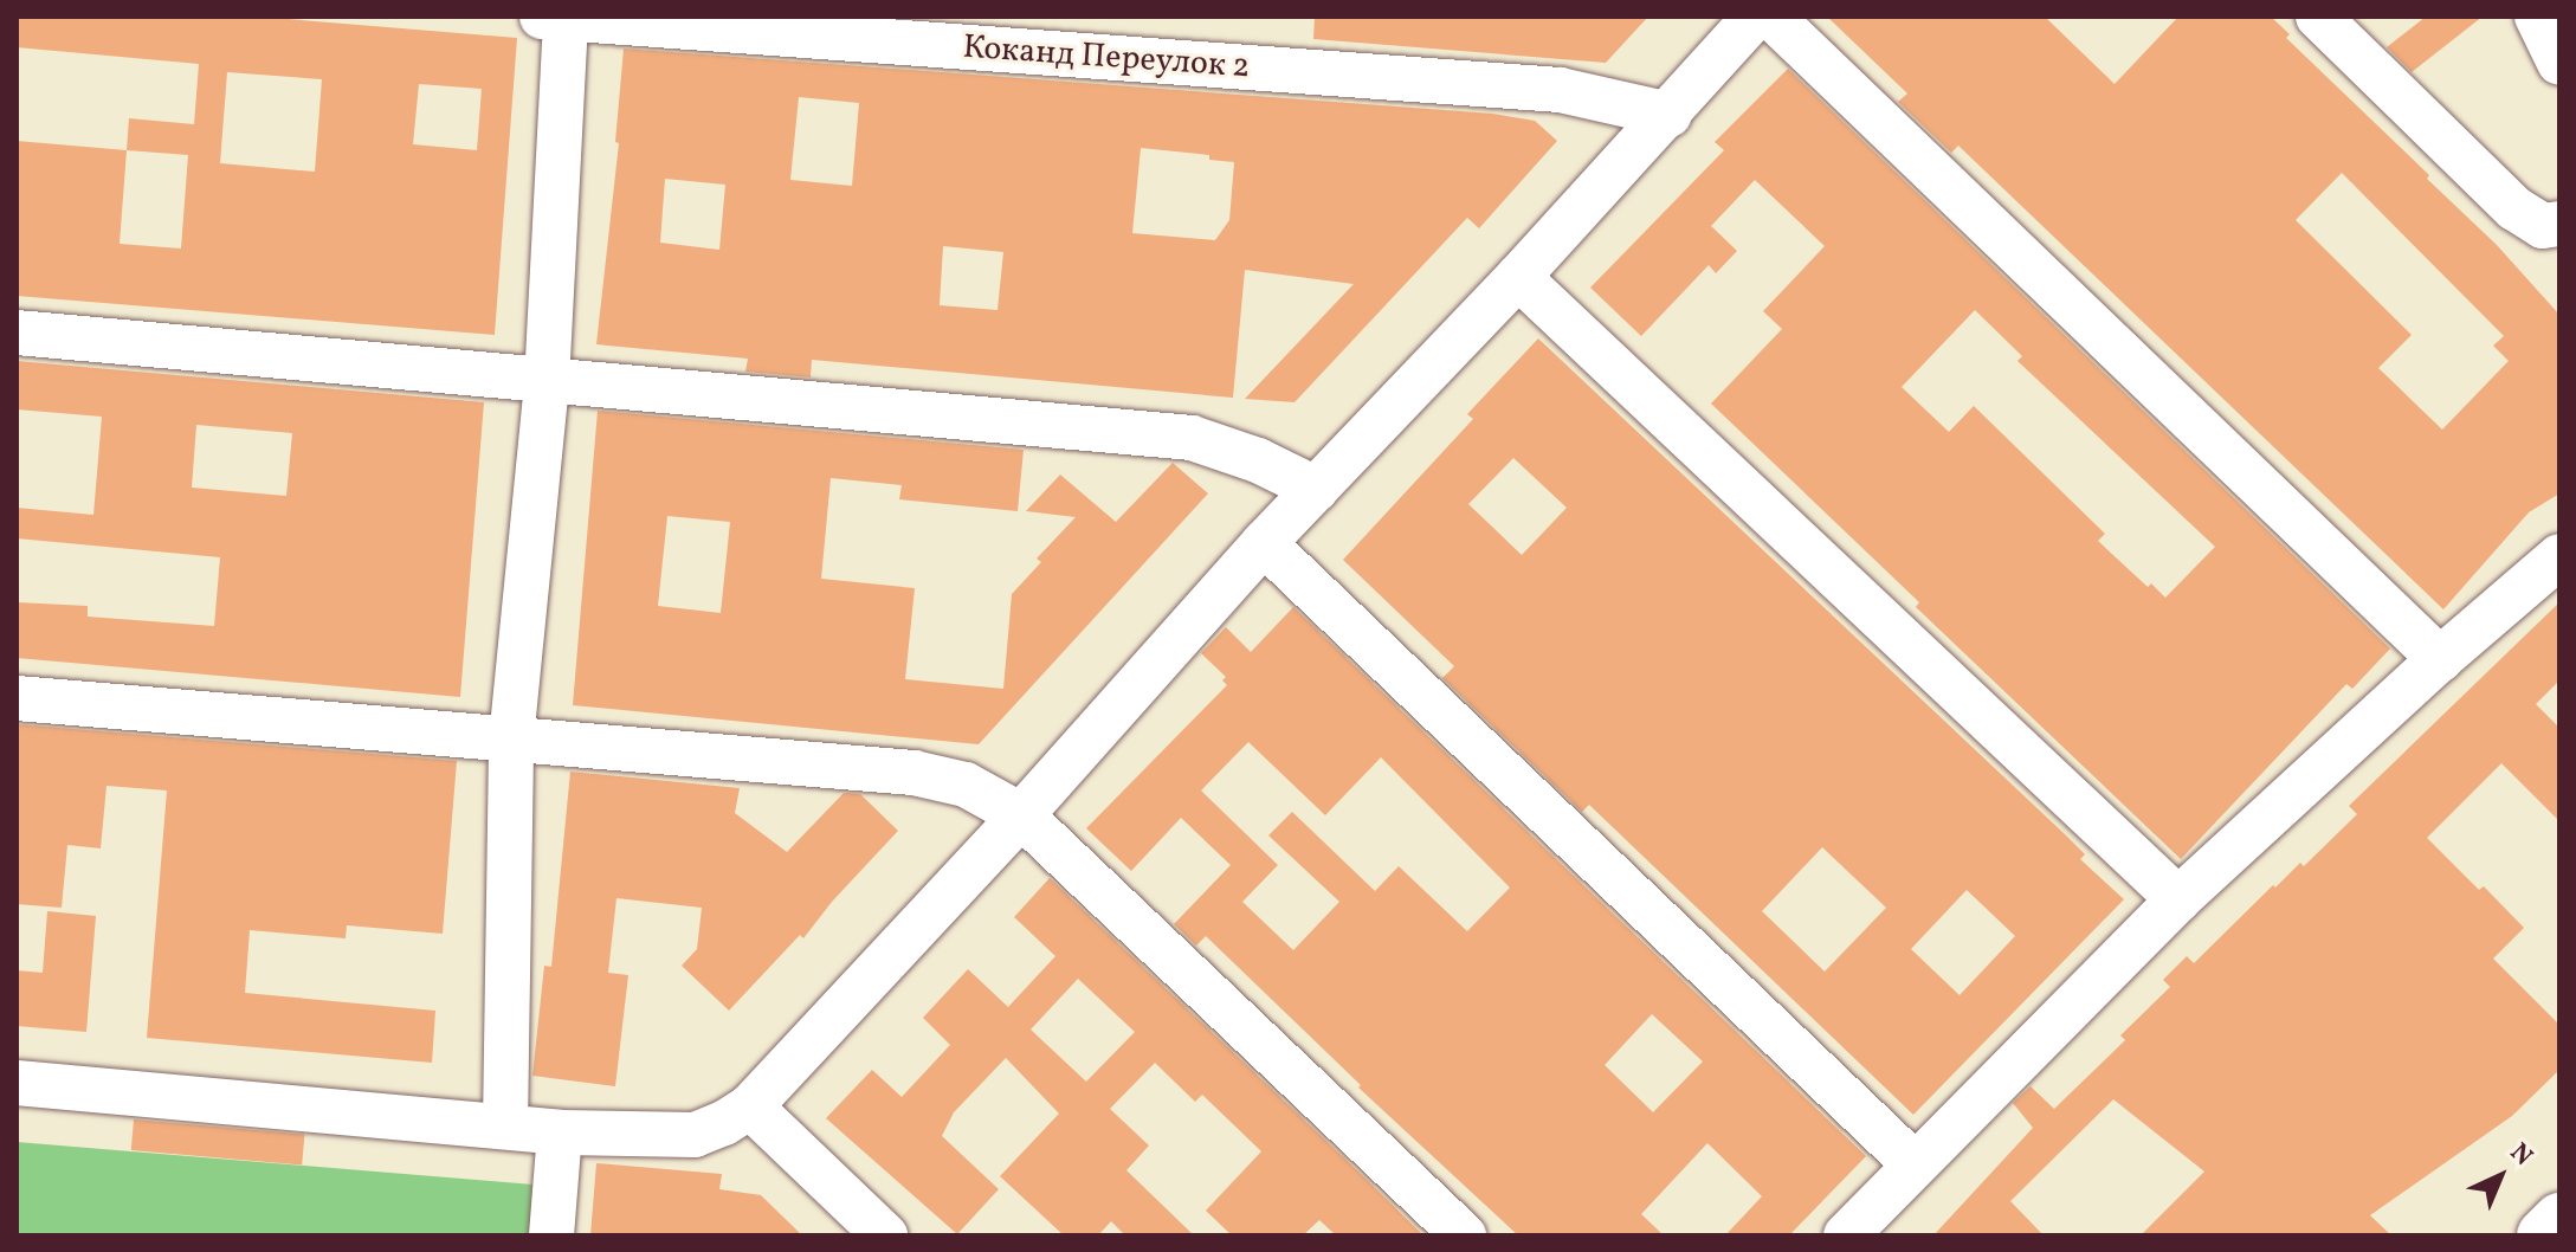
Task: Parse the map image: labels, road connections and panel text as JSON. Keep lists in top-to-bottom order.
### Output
{
  "streets": {
    "street": ["Коканд Πереулок 2"]
  },
  "north": "top right"
}
